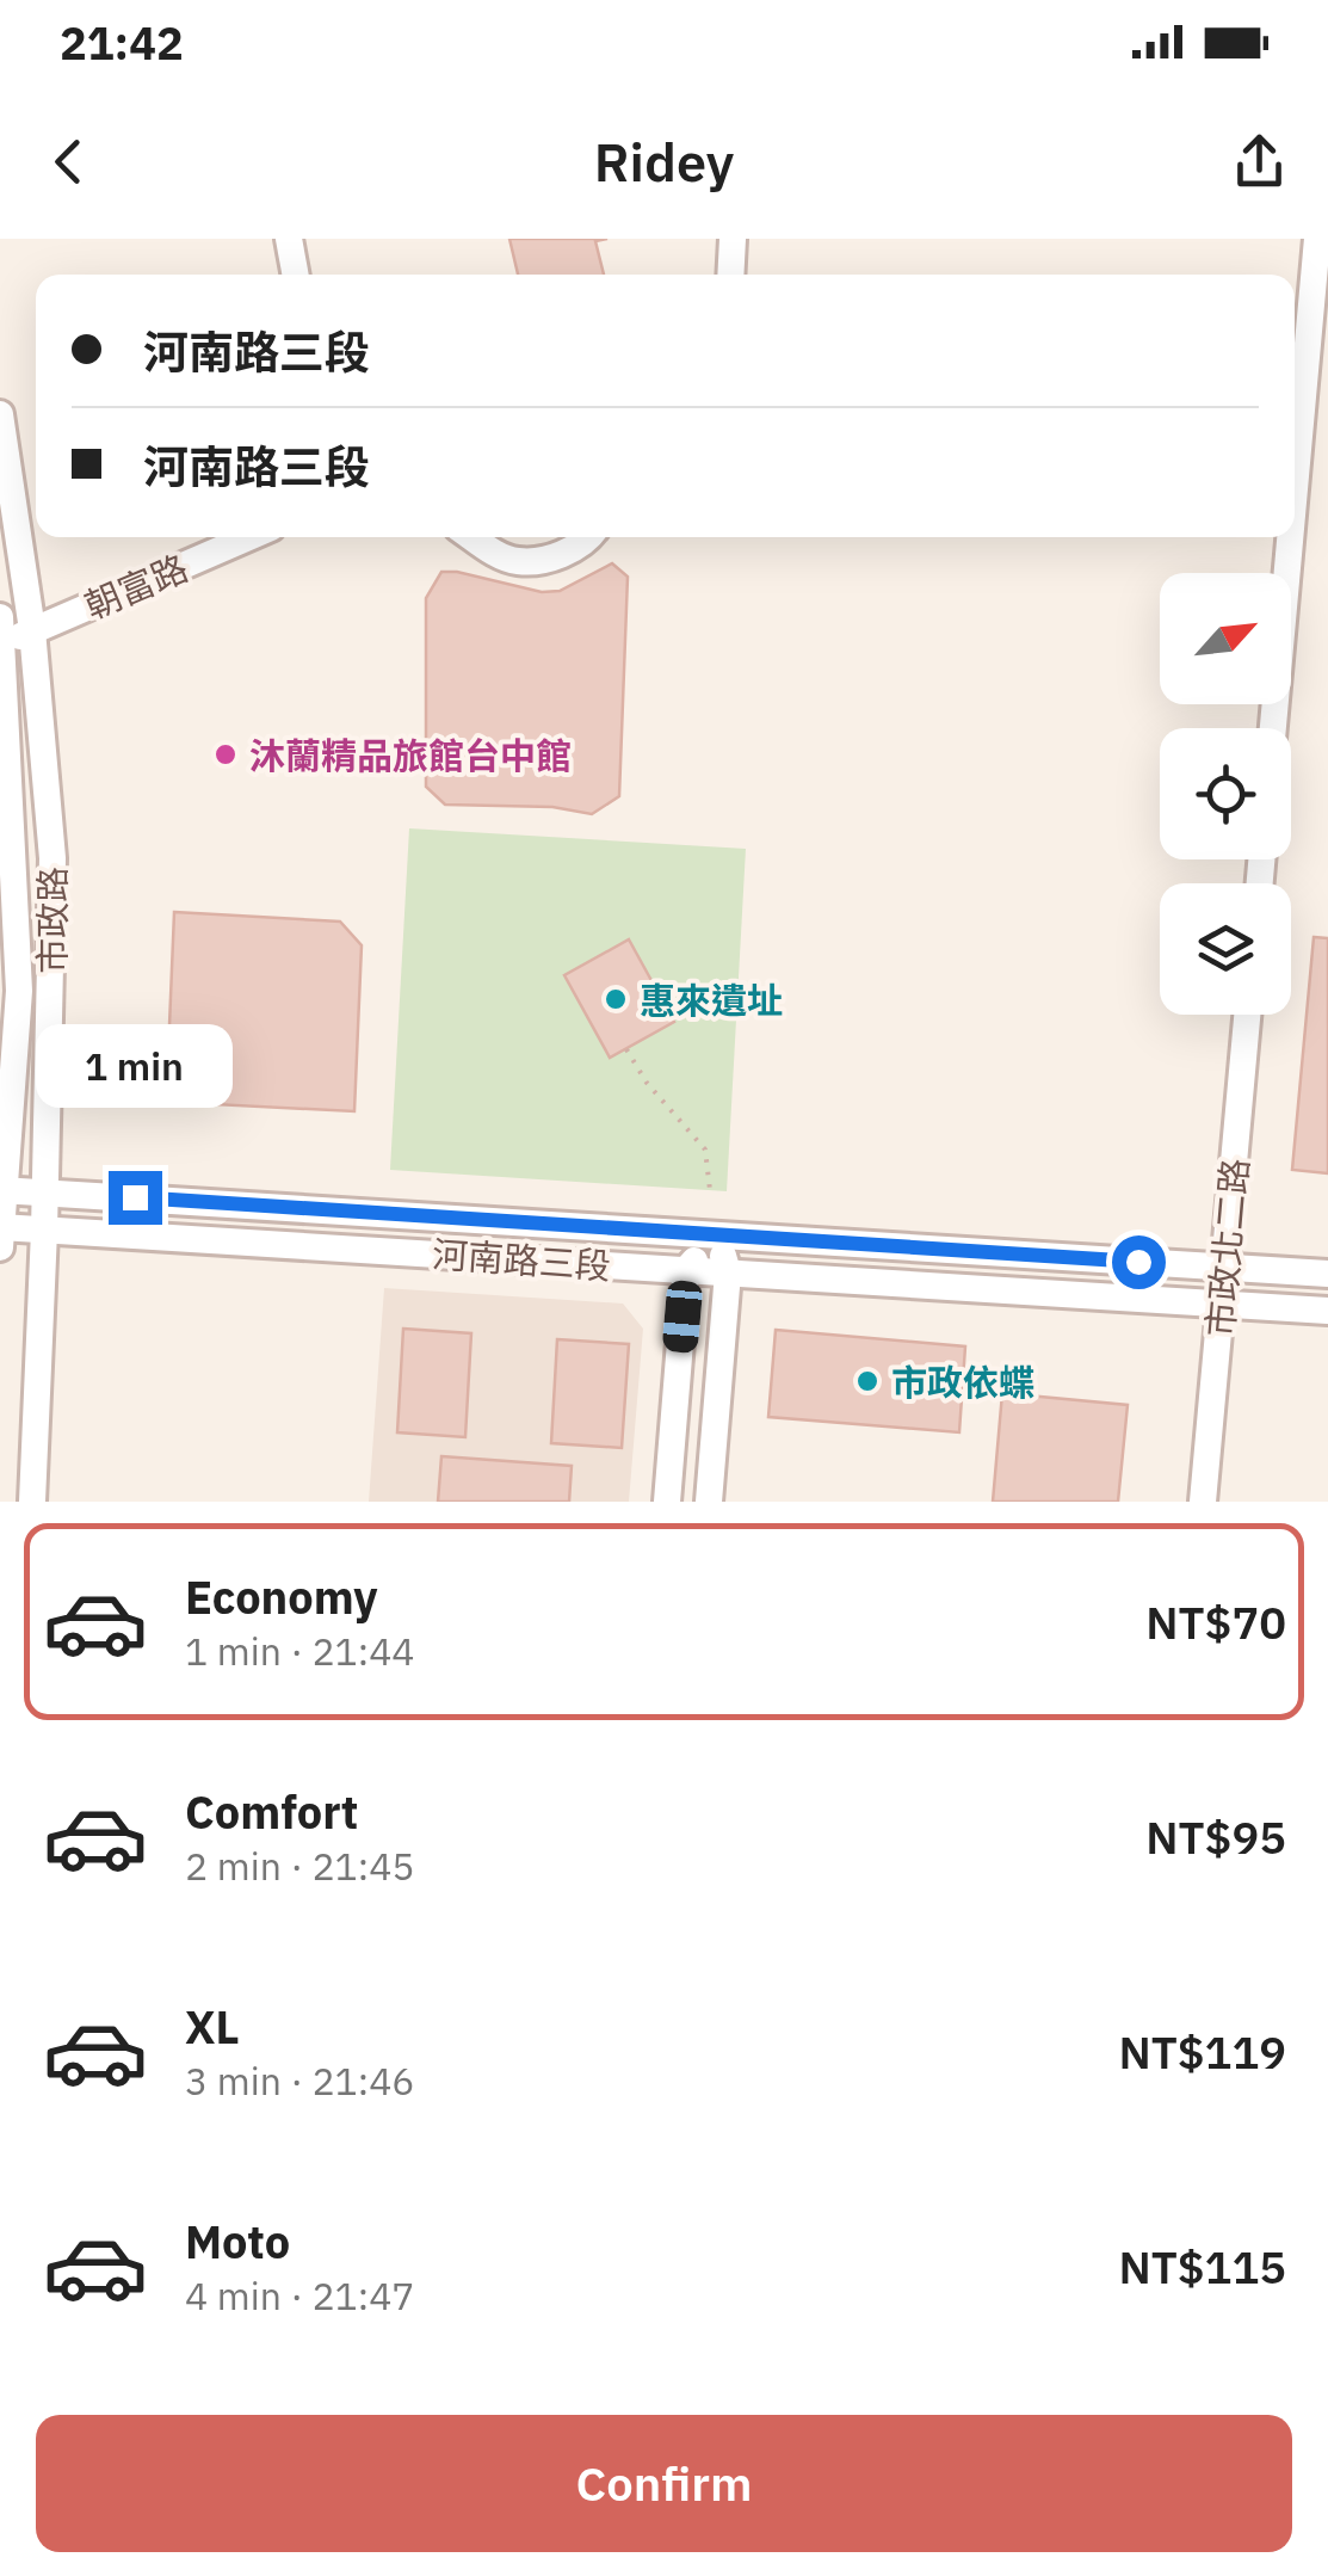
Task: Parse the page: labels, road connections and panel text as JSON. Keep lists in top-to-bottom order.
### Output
{
  "streets": {
    "street": [
      "朝富路",
      "市政路",
      "市政北二路",
      "河南路三段"
    ]
  },
  "crossings": [
    ["朝富路", "市政路"],
    ["市政路", "河南路三段"],
    ["市政北二路", "河南路三段"]
  ],
  "places": ["沐蘭精品旅館台中館", "惠來遺址", "市政依蝶"],
  "north": "top right",
  "page": {
    "status": "21:42",
    "header": "Ridey",
    "banner": ["河南路三段", "河南路三段"],
    "bubble": "1 min",
    "list": [
      {
        "name": "Economy",
        "note": "1 min · 21:44",
        "value": "NT$70"
      },
      {
        "name": "Comfort",
        "note": "2 min · 21:45",
        "value": "NT$95"
      },
      {
        "name": "XL",
        "note": "3 min · 21:46",
        "value": "NT$119"
      },
      {
        "name": "Moto",
        "note": "4 min · 21:47",
        "value": "NT$115"
      }
    ],
    "buttons": "Confirm"
  }
}
